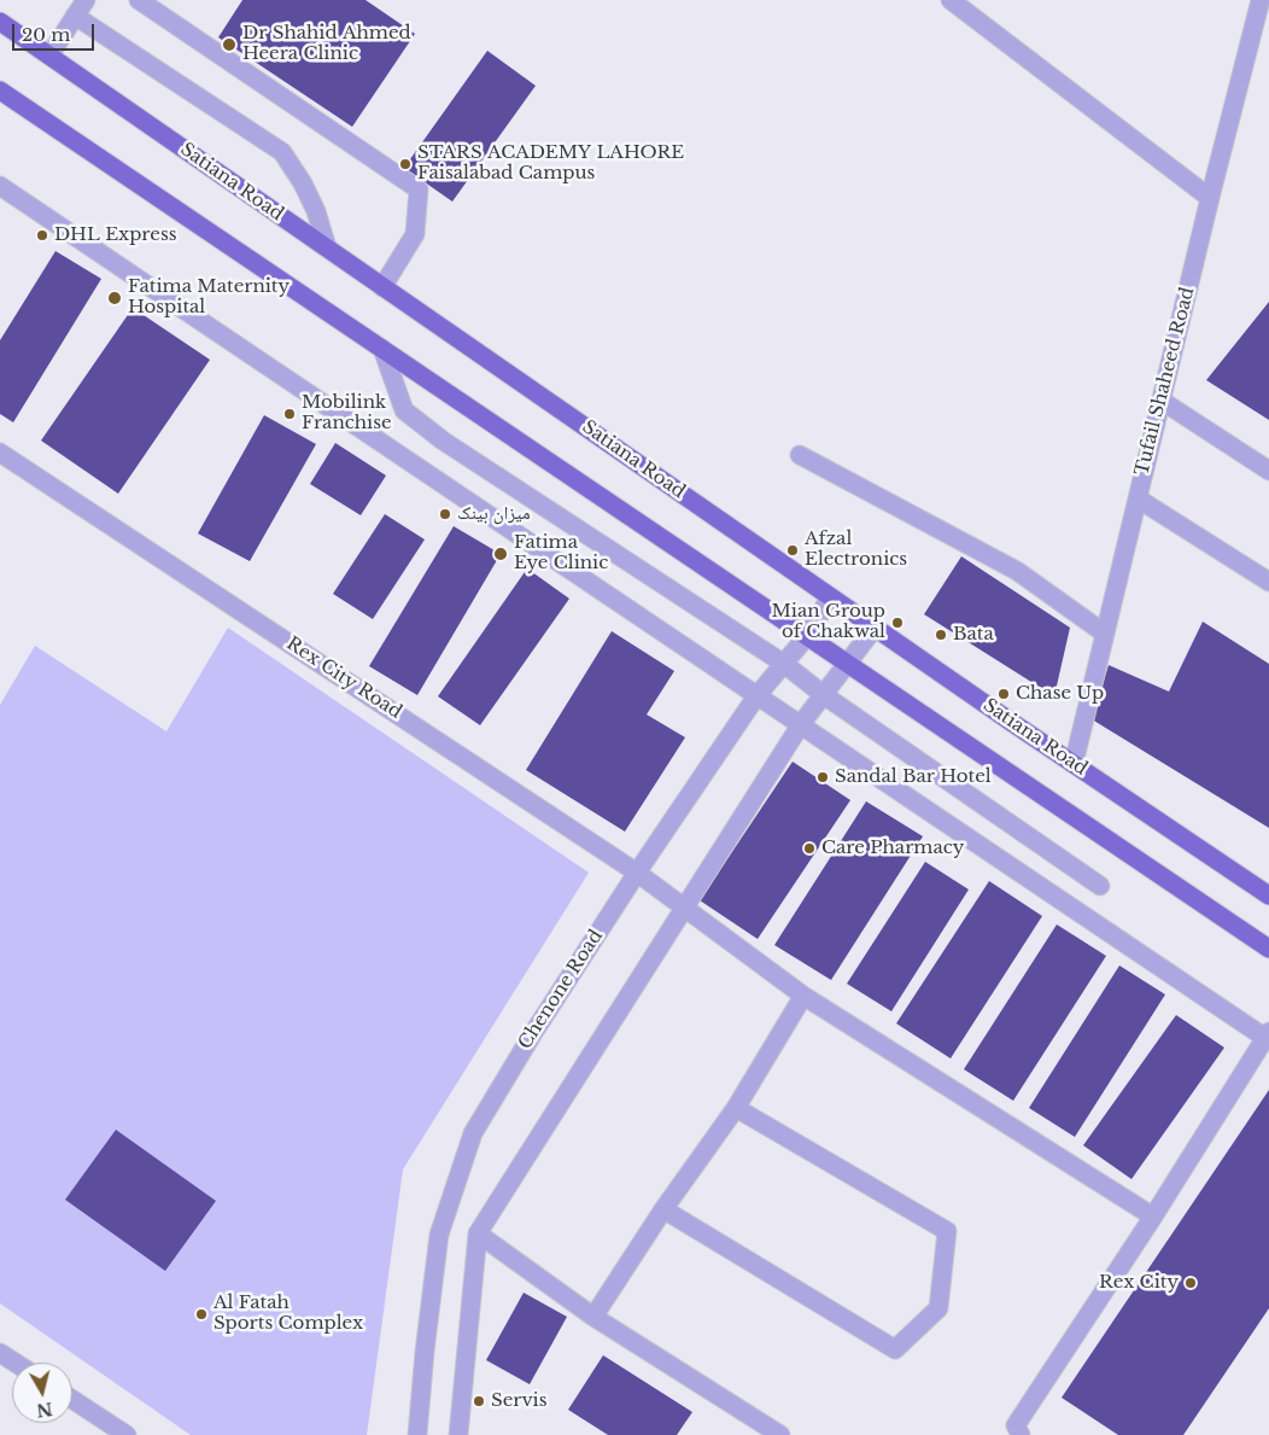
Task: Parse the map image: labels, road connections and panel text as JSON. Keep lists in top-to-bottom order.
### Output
{
  "streets": {
    "main road": ["Satiana Road"],
    "street": ["Tufail Shaheed Road", "Rex City Road", "Chenone Road"]
  },
  "crossings": [
    ["Satiana Road", "Tufail Shaheed Road"],
    ["Satiana Road", "Chenone Road"],
    ["Rex City Road", "Chenone Road"]
  ],
  "places": [
    "Dr Shahid Ahmed Heera Clinic",
    "STARS ACADEMY LAHORE Faisalabad Campus",
    "DHL Express",
    "Fatima Maternity Hospital",
    "Mobilink Franchise",
    "میزان بینک",
    "Afzal Electronics",
    "Fatima Eye Clinic",
    "Mian Group of Chakwal",
    "Bata",
    "Chase Up",
    "Sandal Bar Hotel",
    "Care Pharmacy",
    "Rex City",
    "Al Fatah Sports Complex",
    "Servis"
  ],
  "scale_bar": "20 m",
  "north": "bottom"
}
